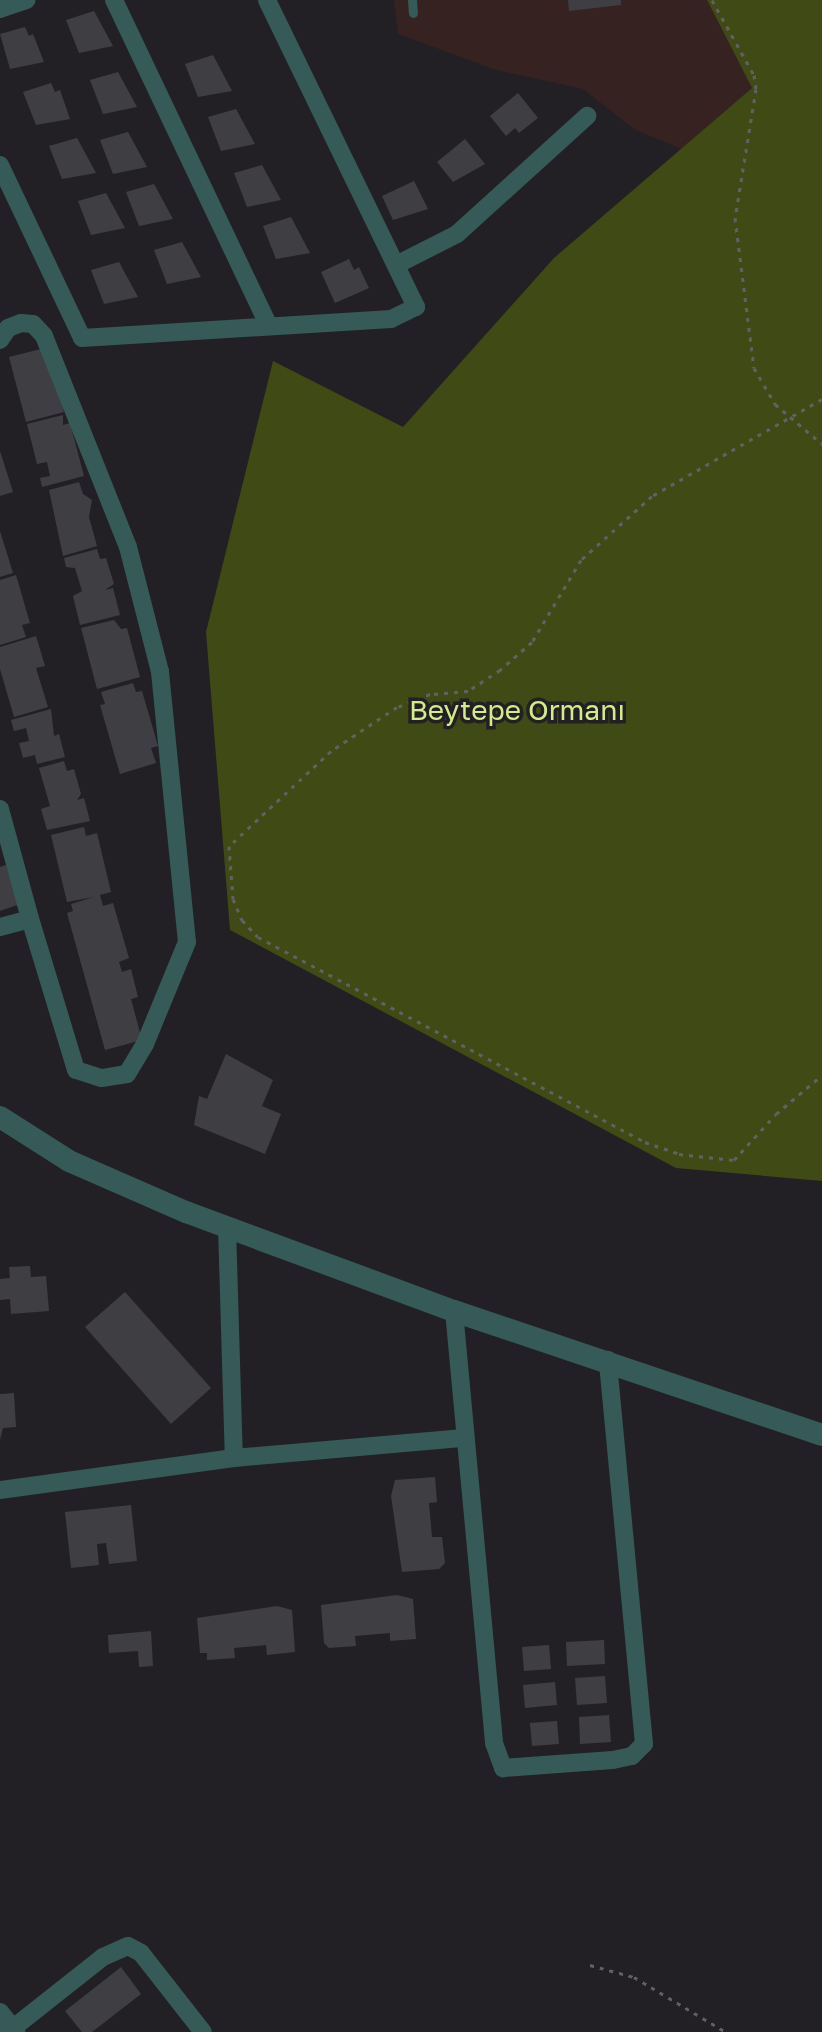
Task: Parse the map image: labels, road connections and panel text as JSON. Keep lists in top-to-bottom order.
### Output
{
  "parks": ["Beytepe Ormanı"]
}
